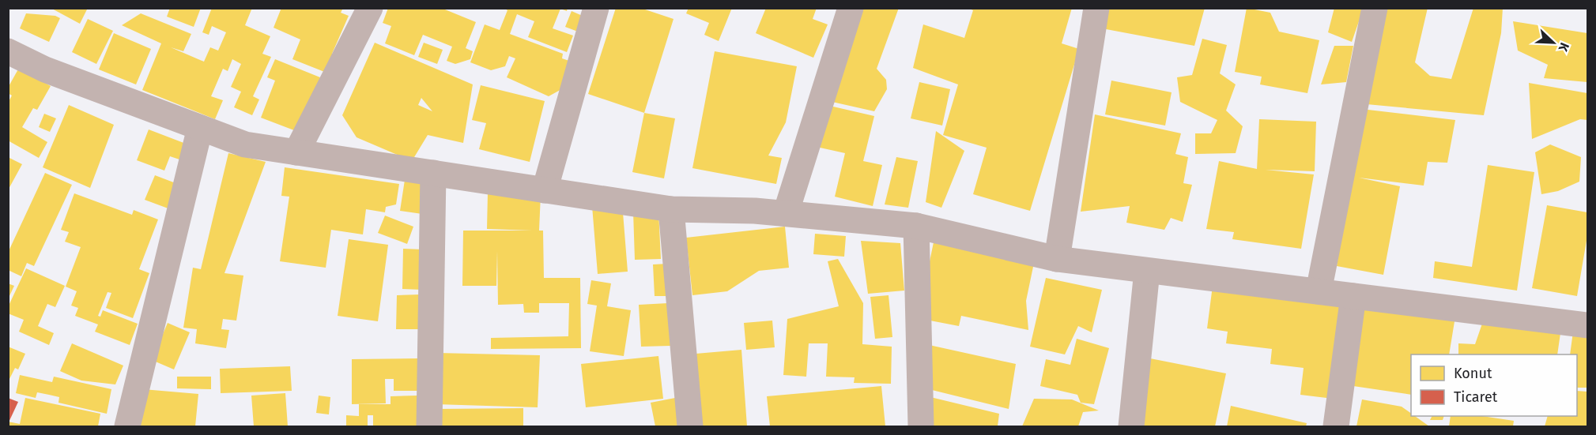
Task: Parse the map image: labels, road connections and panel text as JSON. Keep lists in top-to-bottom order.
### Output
{
  "legend": ["Konut", "Ticaret"],
  "north": "bottom right"
}
